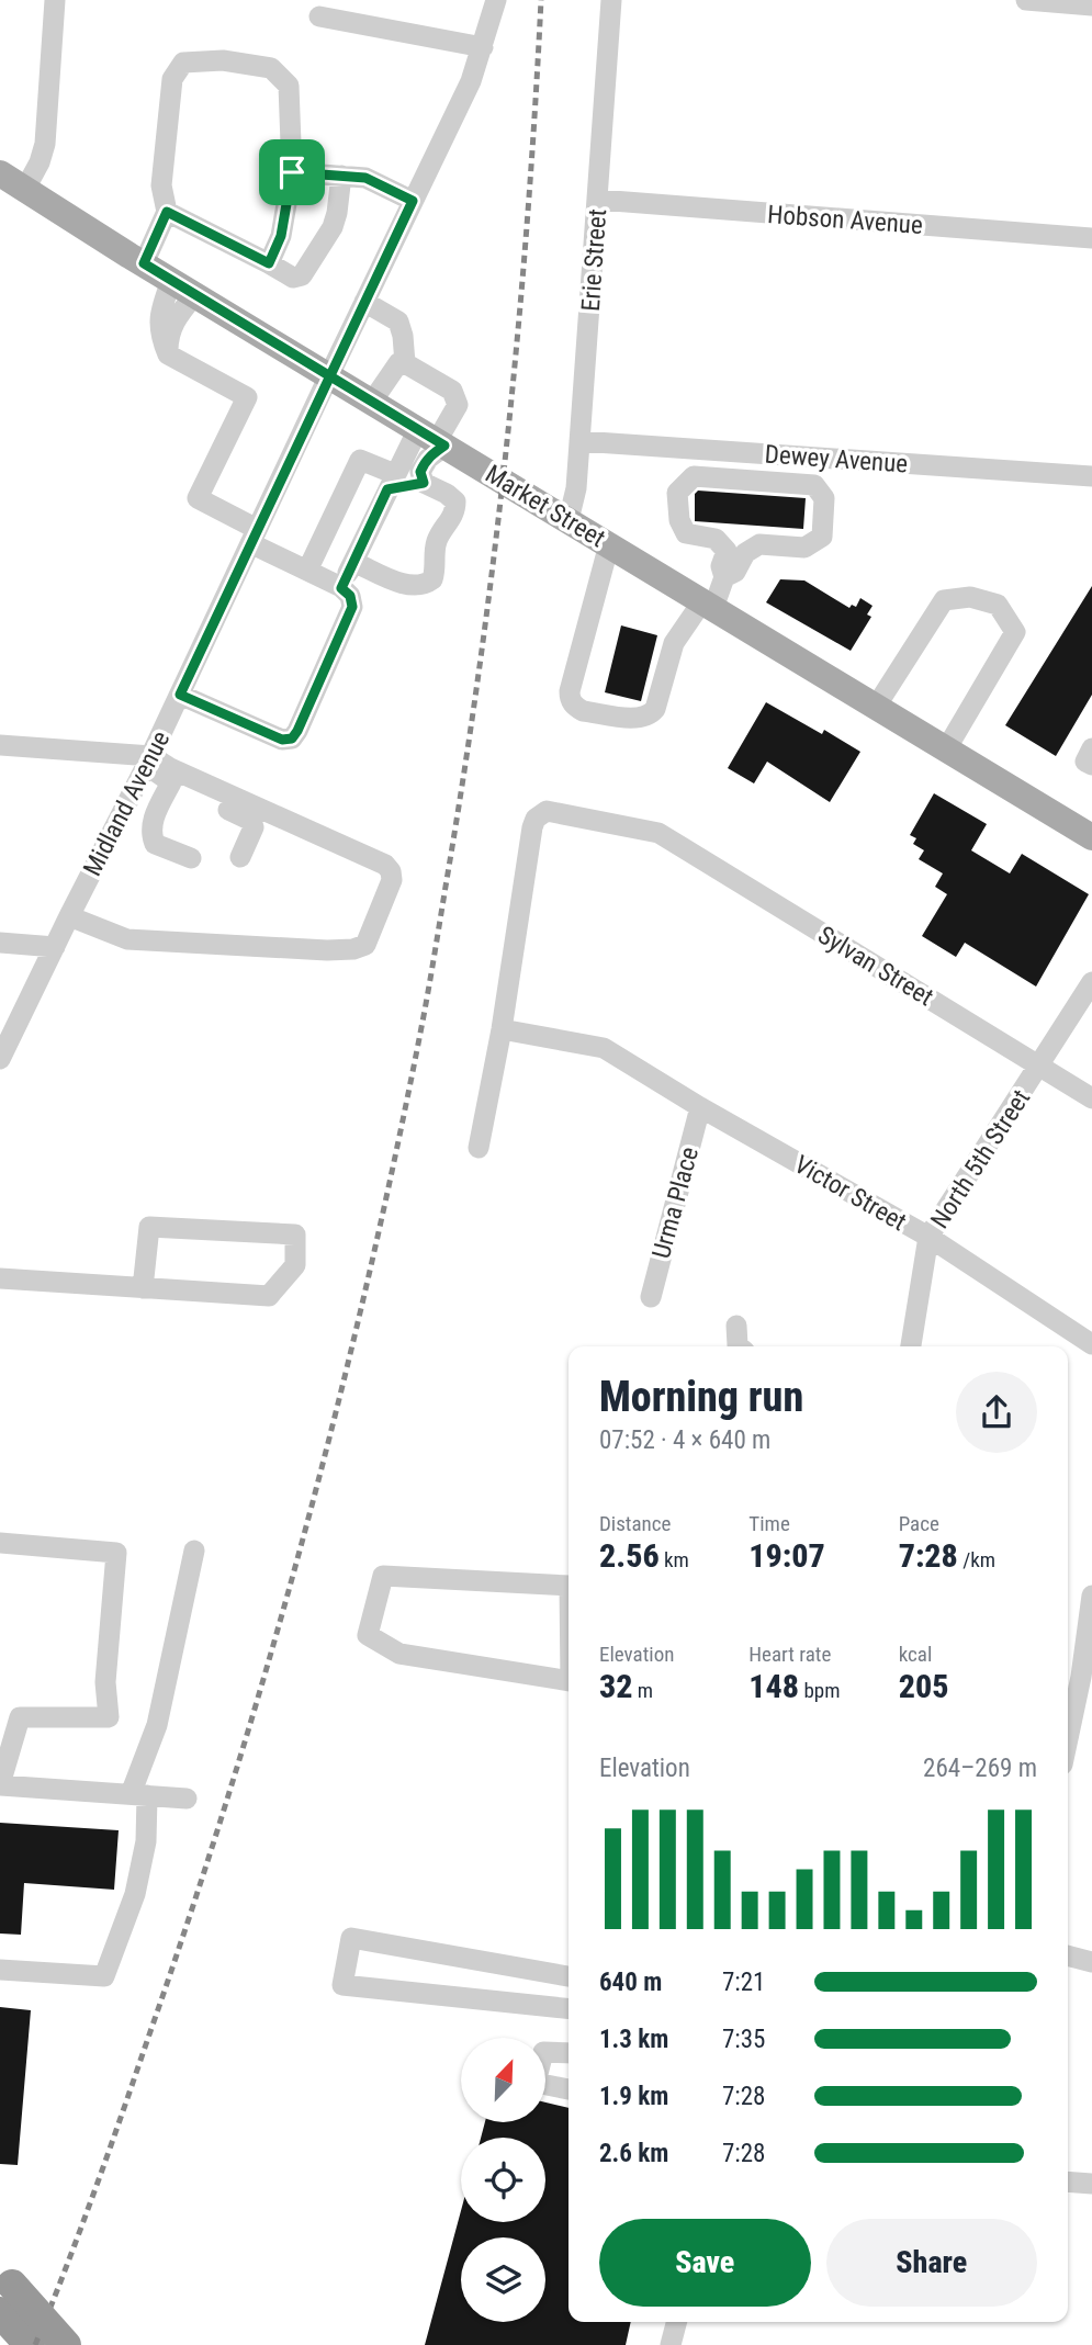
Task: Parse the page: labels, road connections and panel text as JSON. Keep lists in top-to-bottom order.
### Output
{
  "streets": {
    "main road": ["Market Street"],
    "street": [
      "Hobson Avenue",
      "Erie Street",
      "Dewey Avenue",
      "Midland Avenue",
      "Sylvan Street",
      "North 5th Street",
      "Victor Street",
      "Urma Place"
    ]
  },
  "crossings": [
    ["Hobson Avenue", "Erie Street"],
    ["Erie Street", "Dewey Avenue"],
    ["Erie Street", "Market Street"],
    ["Market Street", "Midland Avenue"],
    ["Sylvan Street", "North 5th Street"],
    ["Sylvan Street", "Victor Street"],
    ["North 5th Street", "Victor Street"],
    ["Victor Street", "Urma Place"]
  ],
  "north": "top right",
  "page": {
    "heading": ["Morning run", "07:52 · 4 × 640 m"],
    "stats": [
      ["Distance", "2.56 km"],
      ["Time", "19:07"],
      ["Pace", "7:28 /km"],
      ["Elevation", "32 m"],
      ["Heart rate", "148 bpm"],
      ["kcal", "205"]
    ],
    "chart": ["Elevation", "264–269 m"],
    "list": [
      {
        "name": "640 m",
        "note": "7:21"
      },
      {
        "name": "1.3 km",
        "note": "7:35"
      },
      {
        "name": "1.9 km",
        "note": "7:28"
      },
      {
        "name": "2.6 km",
        "note": "7:28"
      }
    ],
    "buttons": ["Save", "Share"]
  }
}
